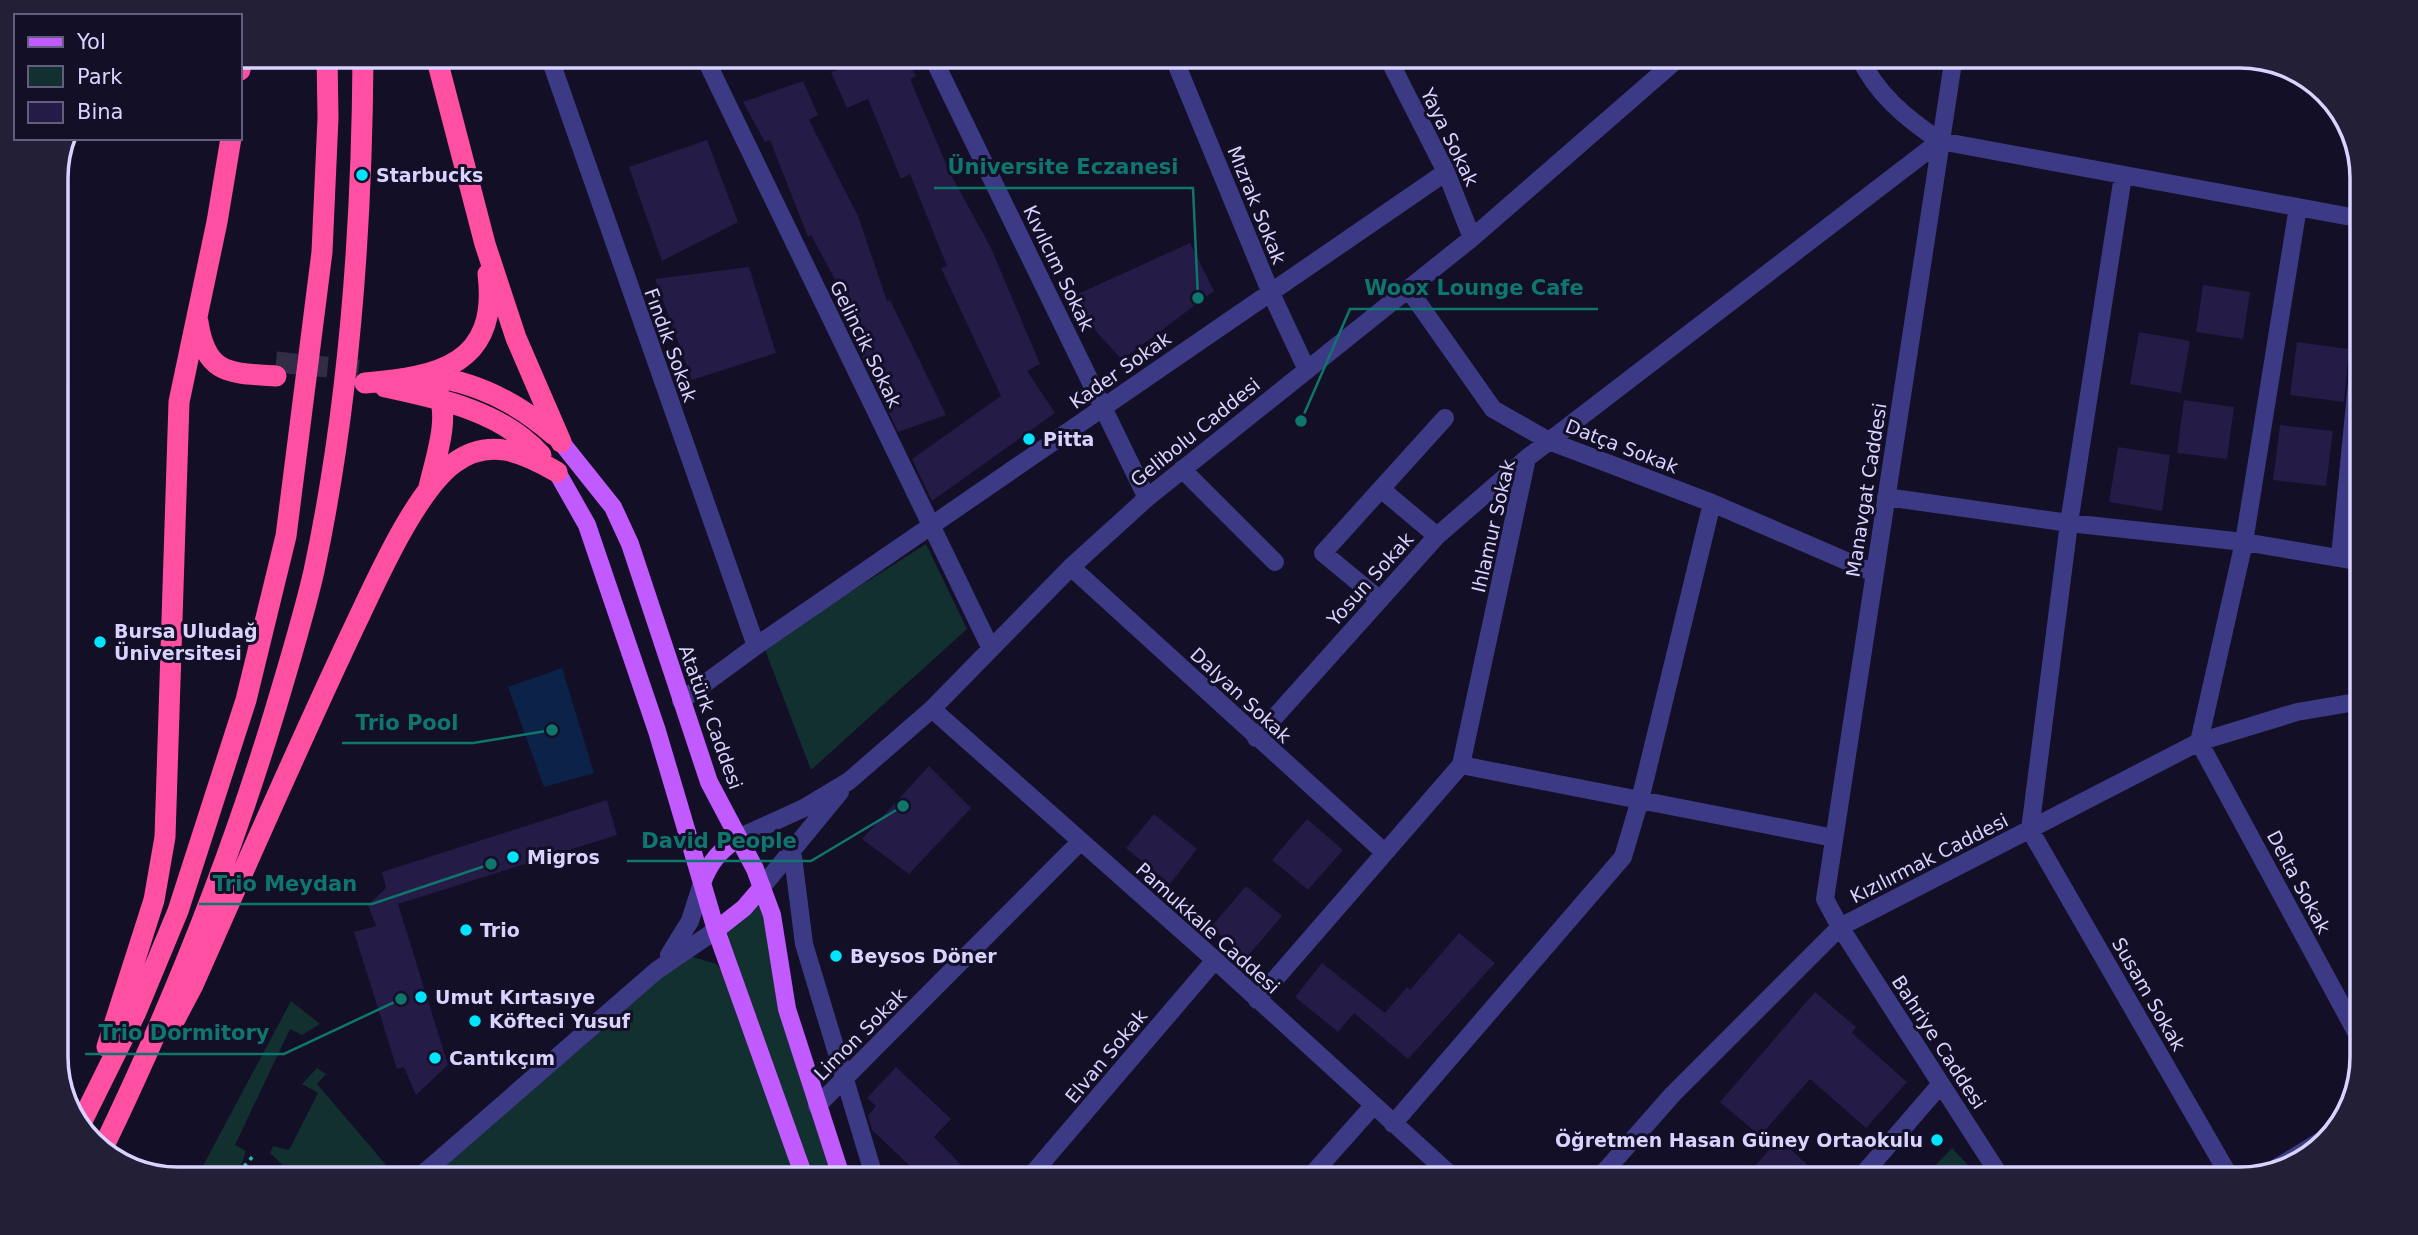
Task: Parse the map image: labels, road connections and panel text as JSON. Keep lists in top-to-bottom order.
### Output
{
  "streets": {
    "main road": ["Atatürk Caddesi"],
    "street": [
      "Yaya Sokak",
      "Mızrak Sokak",
      "Kıvılcım Sokak",
      "Gelincik Sokak",
      "Fındık Sokak",
      "Kader Sokak",
      "Gelibolu Caddesi",
      "Datça Sokak",
      "Manavgat Caddesi",
      "Ihlamur Sokak",
      "Yosun Sokak",
      "Dalyan Sokak",
      "Kızılırmak Caddesi",
      "Delta Sokak",
      "Pamukkale Caddesi",
      "Susam Sokak",
      "Limon Sokak",
      "Bahriye Caddesi",
      "Elvan Sokak"
    ]
  },
  "crossings": [
    ["Yaya Sokak", "Kader Sokak"],
    ["Yaya Sokak", "Gelibolu Caddesi"],
    ["Mızrak Sokak", "Kader Sokak"],
    ["Mızrak Sokak", "Gelibolu Caddesi"],
    ["Kıvılcım Sokak", "Kader Sokak"],
    ["Kıvılcım Sokak", "Gelibolu Caddesi"],
    ["Gelincik Sokak", "Kader Sokak"],
    ["Gelincik Sokak", "Gelibolu Caddesi"],
    ["Fındık Sokak", "Kader Sokak"],
    ["Kader Sokak", "Atatürk Caddesi"],
    ["Gelibolu Caddesi", "Datça Sokak"],
    ["Gelibolu Caddesi", "Dalyan Sokak"],
    ["Gelibolu Caddesi", "Atatürk Caddesi"],
    ["Gelibolu Caddesi", "Pamukkale Caddesi"],
    ["Datça Sokak", "Manavgat Caddesi"],
    ["Datça Sokak", "Ihlamur Sokak"],
    ["Manavgat Caddesi", "Ihlamur Sokak"],
    ["Manavgat Caddesi", "Kızılırmak Caddesi"],
    ["Manavgat Caddesi", "Bahriye Caddesi"],
    ["Ihlamur Sokak", "Yosun Sokak"],
    ["Ihlamur Sokak", "Dalyan Sokak"],
    ["Ihlamur Sokak", "Pamukkale Caddesi"],
    ["Yosun Sokak", "Dalyan Sokak"],
    ["Atatürk Caddesi", "Limon Sokak"],
    ["Kızılırmak Caddesi", "Delta Sokak"],
    ["Kızılırmak Caddesi", "Susam Sokak"],
    ["Kızılırmak Caddesi", "Bahriye Caddesi"],
    ["Pamukkale Caddesi", "Limon Sokak"],
    ["Pamukkale Caddesi", "Elvan Sokak"]
  ],
  "places": [
    "Starbucks",
    "Üniversite Eczanesi",
    "Woox Lounge Cafe",
    "Pitta",
    "Bursa Uludağ Üniversitesi",
    "Trio Pool",
    "David People",
    "Migros",
    "Trio Meydan",
    "Trio",
    "Beysos Döner",
    "Umut Kırtasıye",
    "Trio Dormitory",
    "Köfteci Yusuf",
    "Cantıkçım",
    "Öğretmen Hasan Güney Ortaokulu"
  ],
  "legend": ["Yol", "Park", "Bina"]
}
